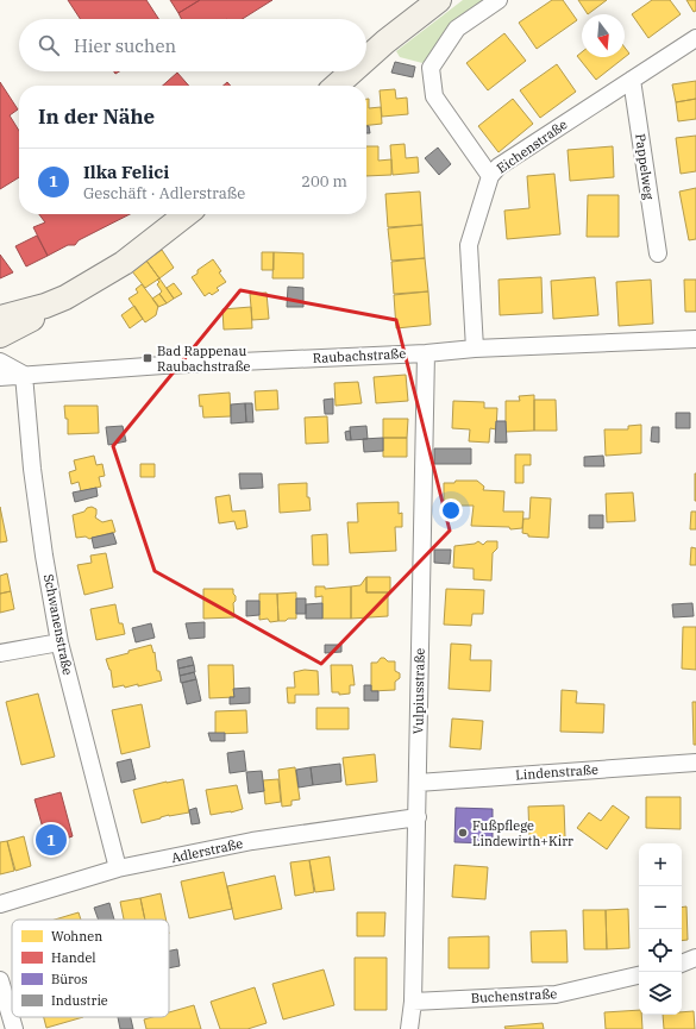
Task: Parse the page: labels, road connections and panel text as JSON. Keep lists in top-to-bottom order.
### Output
{
  "streets": {
    "street": [
      "Eichenstraße",
      "Pappelweg",
      "Raubachstraße",
      "Schwanenstraße",
      "Vulpiusstraße",
      "Lindenstraße",
      "Adlerstraße",
      "Buchenstraße"
    ]
  },
  "crossings": [
    ["Eichenstraße", "Pappelweg"],
    ["Eichenstraße", "Raubachstraße"],
    ["Raubachstraße", "Schwanenstraße"],
    ["Raubachstraße", "Vulpiusstraße"],
    ["Schwanenstraße", "Adlerstraße"],
    ["Vulpiusstraße", "Lindenstraße"],
    ["Vulpiusstraße", "Adlerstraße"],
    ["Vulpiusstraße", "Buchenstraße"]
  ],
  "places": {
    "transit": ["Bad Rappenau Raubachstraße"],
    "other": ["Fußpflege Lindewirth+Kirr"]
  },
  "legend": [
    "Wohnen",
    "Handel",
    "Büros",
    "Industrie"
  ],
  "north": "bottom",
  "page": {
    "search": "Hier suchen",
    "heading": "In der Nähe",
    "list": [
      {
        "mark": "1",
        "name": "Ilka Felici",
        "note": "Geschäft · Adlerstraße",
        "value": "200 m"
      }
    ],
    "pins": "1",
    "map_buttons": ["+", "−"]
  }
}
